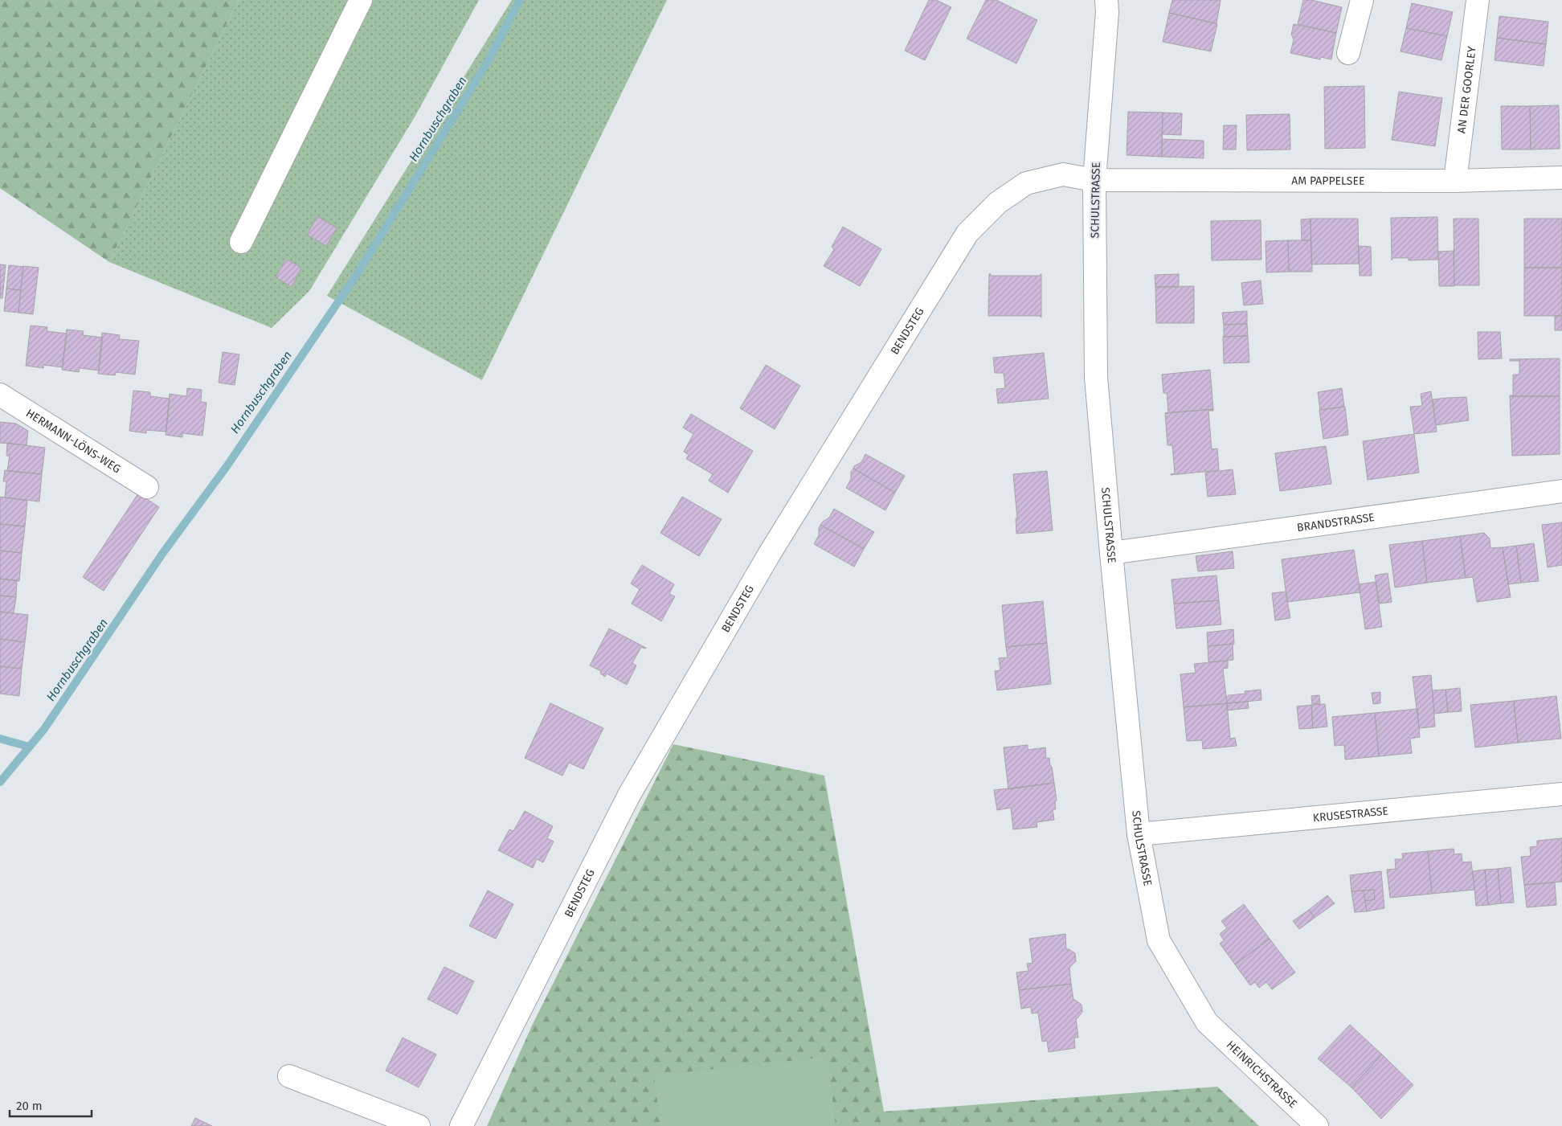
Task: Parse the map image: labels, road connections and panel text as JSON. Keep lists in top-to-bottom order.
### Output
{
  "streets": {
    "street": [
      "AN DER GOORLEY",
      "AM PAPPELSEE",
      "SCHULSTRASSE",
      "BENDSTEG",
      "HERMANN-LÖNS-WEG",
      "BRANDSTRASSE",
      "KRUSESTRASSE",
      "HEINRICHSTRASSE"
    ]
  },
  "crossings": [
    ["AN DER GOORLEY", "AM PAPPELSEE"],
    ["AM PAPPELSEE", "SCHULSTRASSE"],
    ["AM PAPPELSEE", "BENDSTEG"],
    ["SCHULSTRASSE", "BENDSTEG"],
    ["SCHULSTRASSE", "BRANDSTRASSE"],
    ["SCHULSTRASSE", "KRUSESTRASSE"],
    ["SCHULSTRASSE", "HEINRICHSTRASSE"]
  ],
  "water": ["Hornbuschgraben"],
  "scale_bar": "20 m"
}
